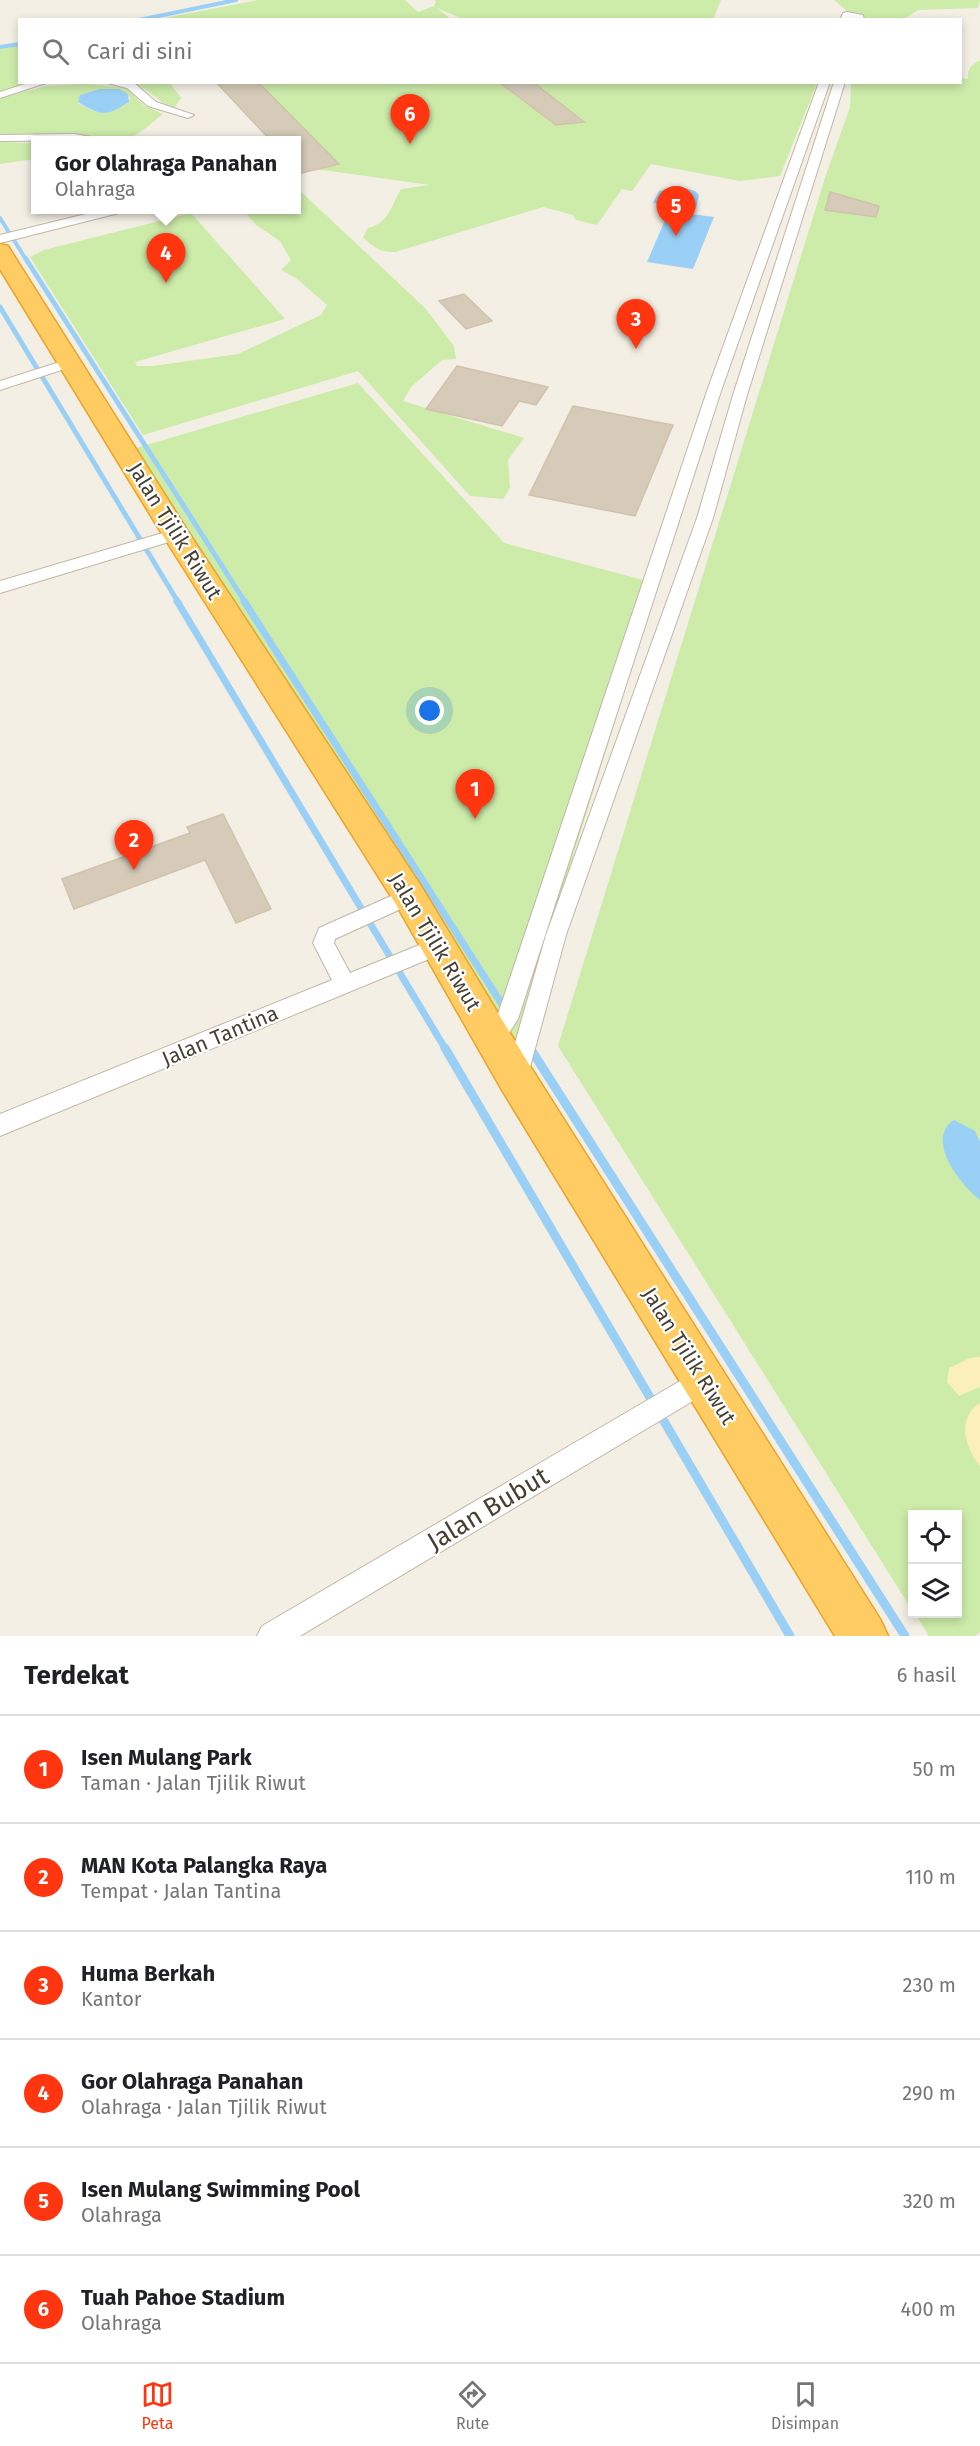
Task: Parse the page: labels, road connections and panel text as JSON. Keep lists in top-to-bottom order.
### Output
{
  "streets": {
    "highway": ["Jalan Tjilik Riwut"],
    "street": ["Jalan Tantina", "Jalan Bubut"]
  },
  "crossings": [
    ["Jalan Tjilik Riwut", "Jalan Tantina"],
    ["Jalan Tjilik Riwut", "Jalan Bubut"]
  ],
  "page": {
    "search": "Cari di sini",
    "pins": [
      "6",
      "5",
      "4",
      "3",
      "1",
      "2"
    ],
    "popup": ["Gor Olahraga Panahan", "Olahraga"],
    "heading": ["Terdekat", "6 hasil"],
    "list": [
      {
        "mark": "1",
        "name": "Isen Mulang Park",
        "note": "Taman · Jalan Tjilik Riwut",
        "value": "50 m"
      },
      {
        "mark": "2",
        "name": "MAN Kota Palangka Raya",
        "note": "Tempat · Jalan Tantina",
        "value": "110 m"
      },
      {
        "mark": "3",
        "name": "Huma Berkah",
        "note": "Kantor",
        "value": "230 m"
      },
      {
        "mark": "4",
        "name": "Gor Olahraga Panahan",
        "note": "Olahraga · Jalan Tjilik Riwut",
        "value": "290 m"
      },
      {
        "mark": "5",
        "name": "Isen Mulang Swimming Pool",
        "note": "Olahraga",
        "value": "320 m"
      },
      {
        "mark": "6",
        "name": "Tuah Pahoe Stadium",
        "note": "Olahraga",
        "value": "400 m"
      }
    ],
    "nav": ["Peta", "Rute", "Disimpan"]
  }
}
